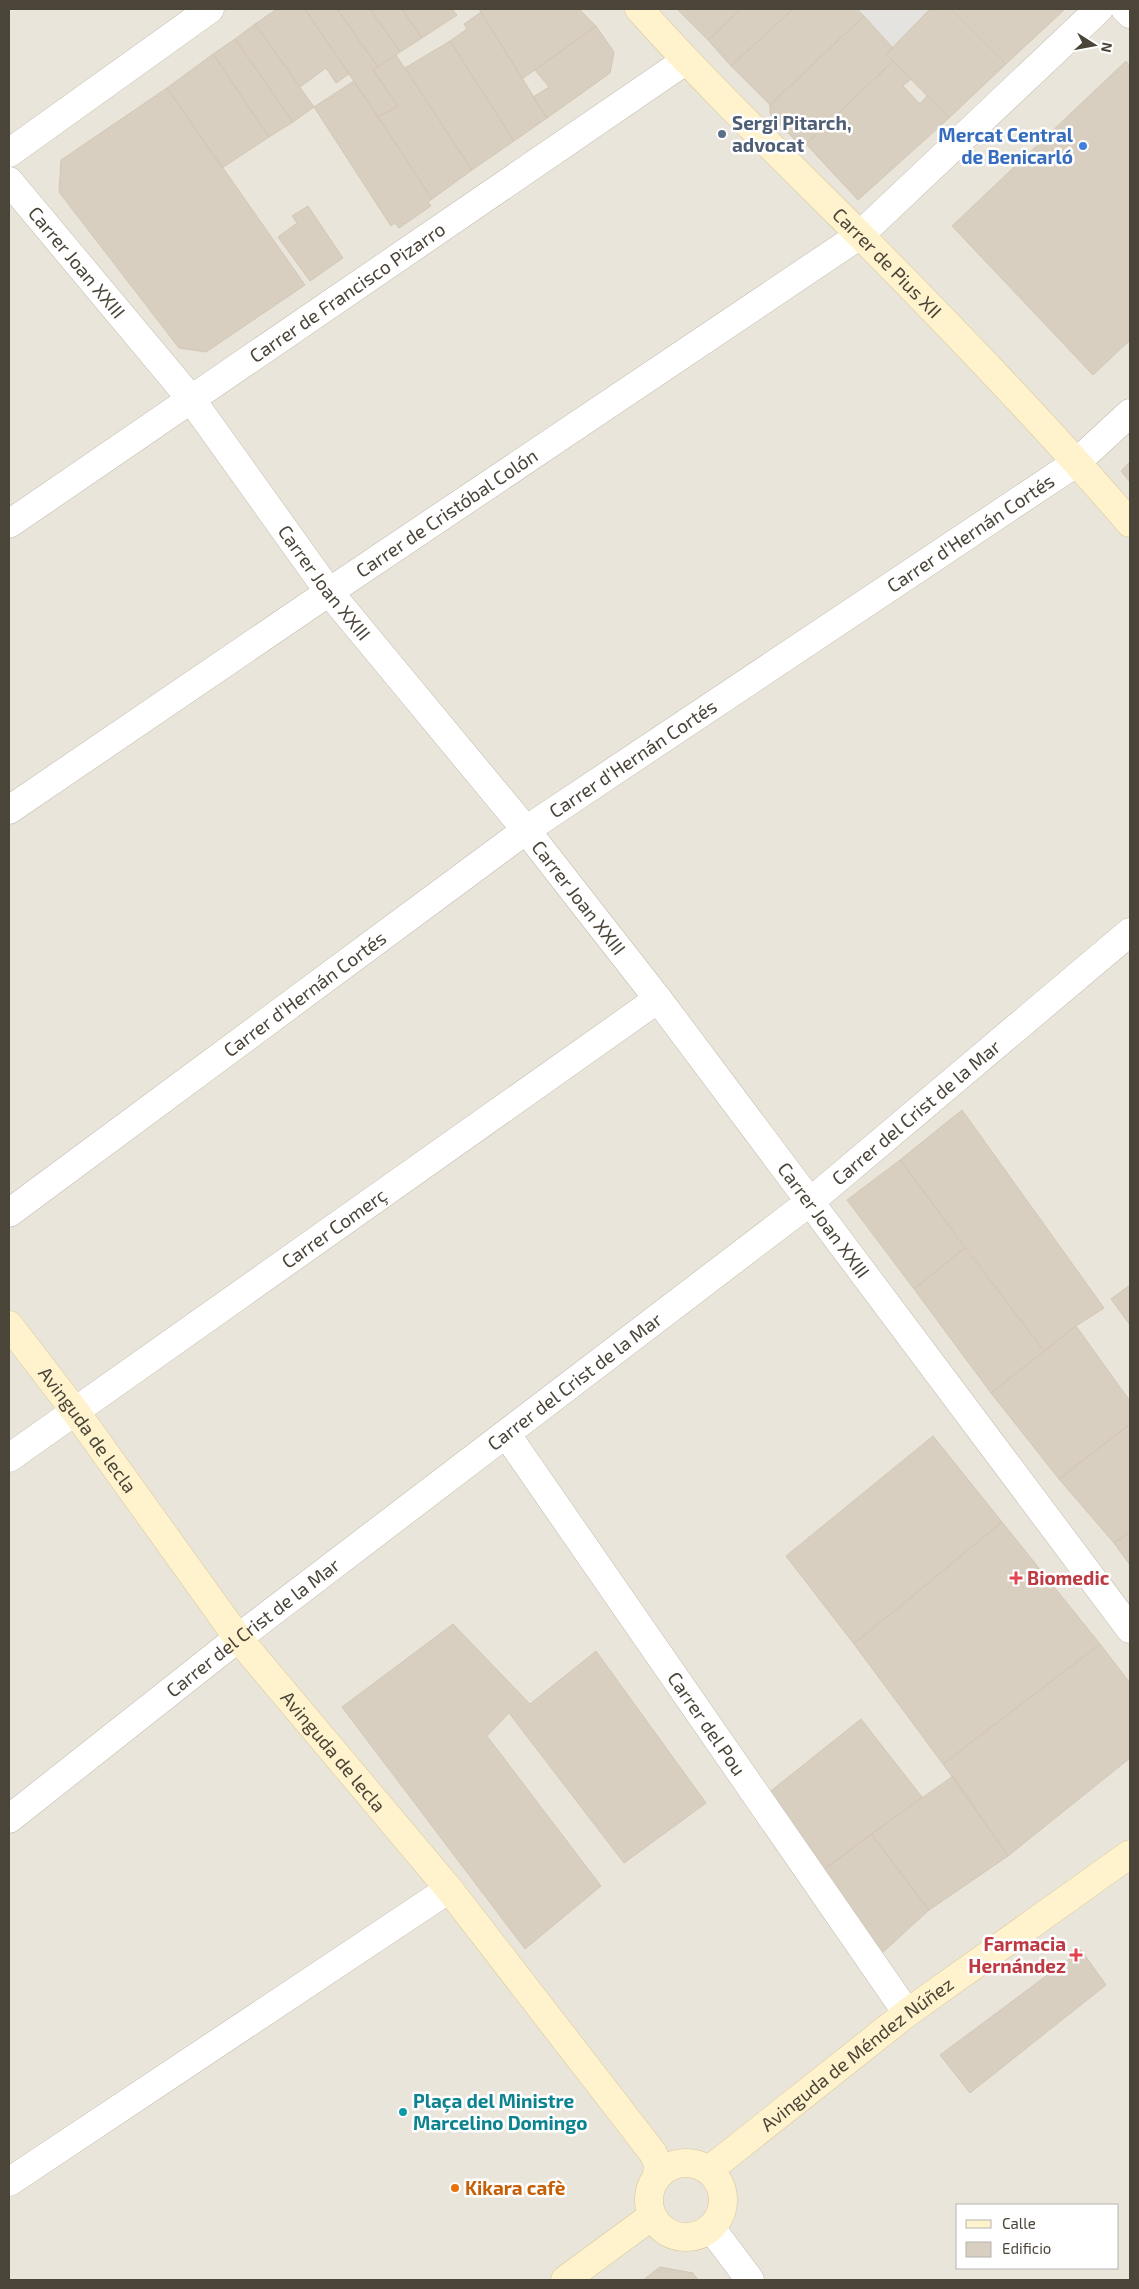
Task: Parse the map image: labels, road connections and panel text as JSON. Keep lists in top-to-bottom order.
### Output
{
  "streets": {
    "street": [
      "Carrer Joan XXIII",
      "Carrer de Pius XII",
      "Carrer de Francisco Pizarro",
      "Carrer de Cristóbal Colón",
      "Carrer d'Hernán Cortés",
      "Carrer del Crist de la Mar",
      "Carrer Comerç",
      "Avinguda de lecla",
      "Carrer del Pou",
      "Avinguda de Méndez Núñez"
    ]
  },
  "crossings": [
    ["Carrer Joan XXIII", "Carrer de Francisco Pizarro"],
    ["Carrer Joan XXIII", "Carrer de Cristóbal Colón"],
    ["Carrer Joan XXIII", "Carrer d'Hernán Cortés"],
    ["Carrer Joan XXIII", "Carrer del Crist de la Mar"],
    ["Carrer Joan XXIII", "Carrer Comerç"],
    ["Carrer de Pius XII", "Carrer de Francisco Pizarro"],
    ["Carrer de Pius XII", "Carrer de Cristóbal Colón"],
    ["Carrer de Pius XII", "Carrer d'Hernán Cortés"],
    ["Carrer del Crist de la Mar", "Avinguda de lecla"],
    ["Carrer del Crist de la Mar", "Carrer del Pou"],
    ["Carrer Comerç", "Avinguda de lecla"],
    ["Avinguda de lecla", "Avinguda de Méndez Núñez"],
    ["Carrer del Pou", "Avinguda de Méndez Núñez"]
  ],
  "places": {
    "other": [
      "Sergi Pitarch, advocat",
      "Mercat Central de Benicarló",
      "Plaça del Ministre Marcelino Domingo",
      "Kikara cafè"
    ],
    "health": ["Biomedic", "Farmacia Hernández"]
  },
  "legend": ["Calle", "Edificio"],
  "north": "right"
}
